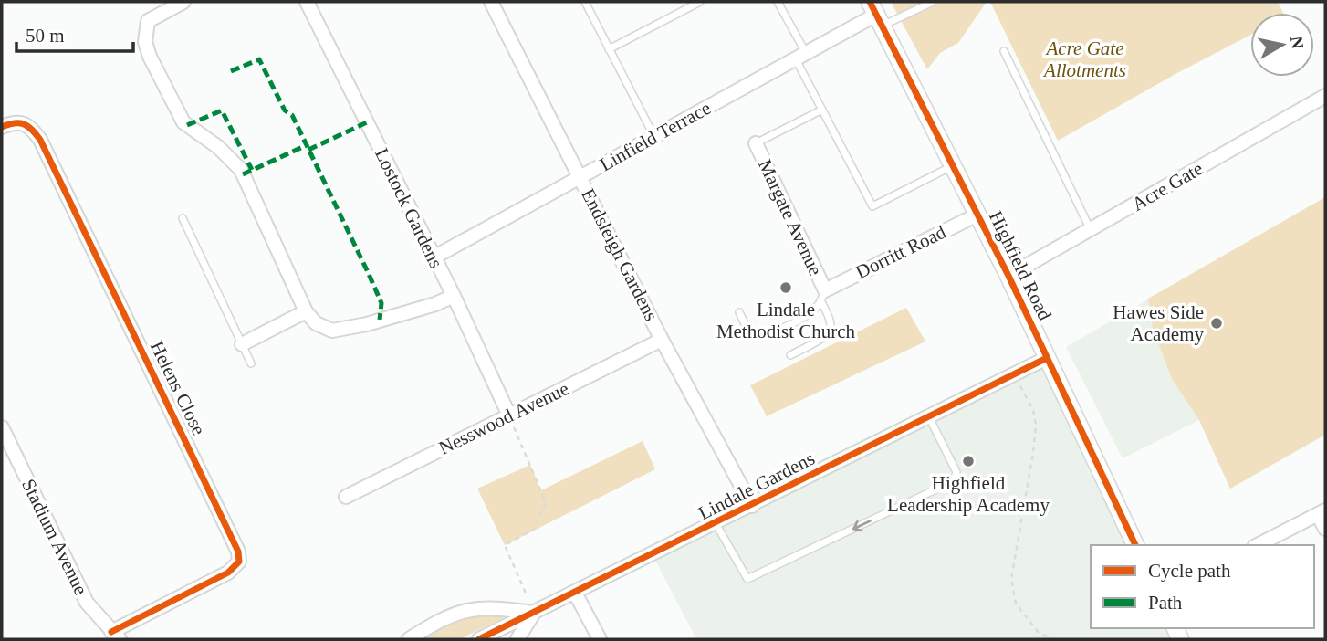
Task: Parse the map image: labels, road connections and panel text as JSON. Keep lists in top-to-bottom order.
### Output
{
  "streets": {
    "street": [
      "Linfield Terrace",
      "Acre Gate",
      "Lostock Gardens",
      "Margate Avenue",
      "Dorritt Road",
      "Endsleigh Gardens",
      "Highfield Road",
      "Helens Close",
      "Nesswood Avenue",
      "Lindale Gardens",
      "Stadium Avenue"
    ]
  },
  "crossings": [
    ["Linfield Terrace", "Lostock Gardens"],
    ["Linfield Terrace", "Endsleigh Gardens"],
    ["Linfield Terrace", "Highfield Road"],
    ["Acre Gate", "Highfield Road"],
    ["Lostock Gardens", "Nesswood Avenue"],
    ["Margate Avenue", "Dorritt Road"],
    ["Dorritt Road", "Highfield Road"],
    ["Endsleigh Gardens", "Nesswood Avenue"],
    ["Endsleigh Gardens", "Lindale Gardens"],
    ["Highfield Road", "Lindale Gardens"],
    ["Helens Close", "Stadium Avenue"]
  ],
  "parks": ["Acre Gate Allotments"],
  "places": ["Lindale Methodist Church", "Hawes Side Academy", "Highfield Leadership Academy"],
  "legend": ["Cycle path", "Path"],
  "scale_bar": "50 m",
  "north": "right"
}
